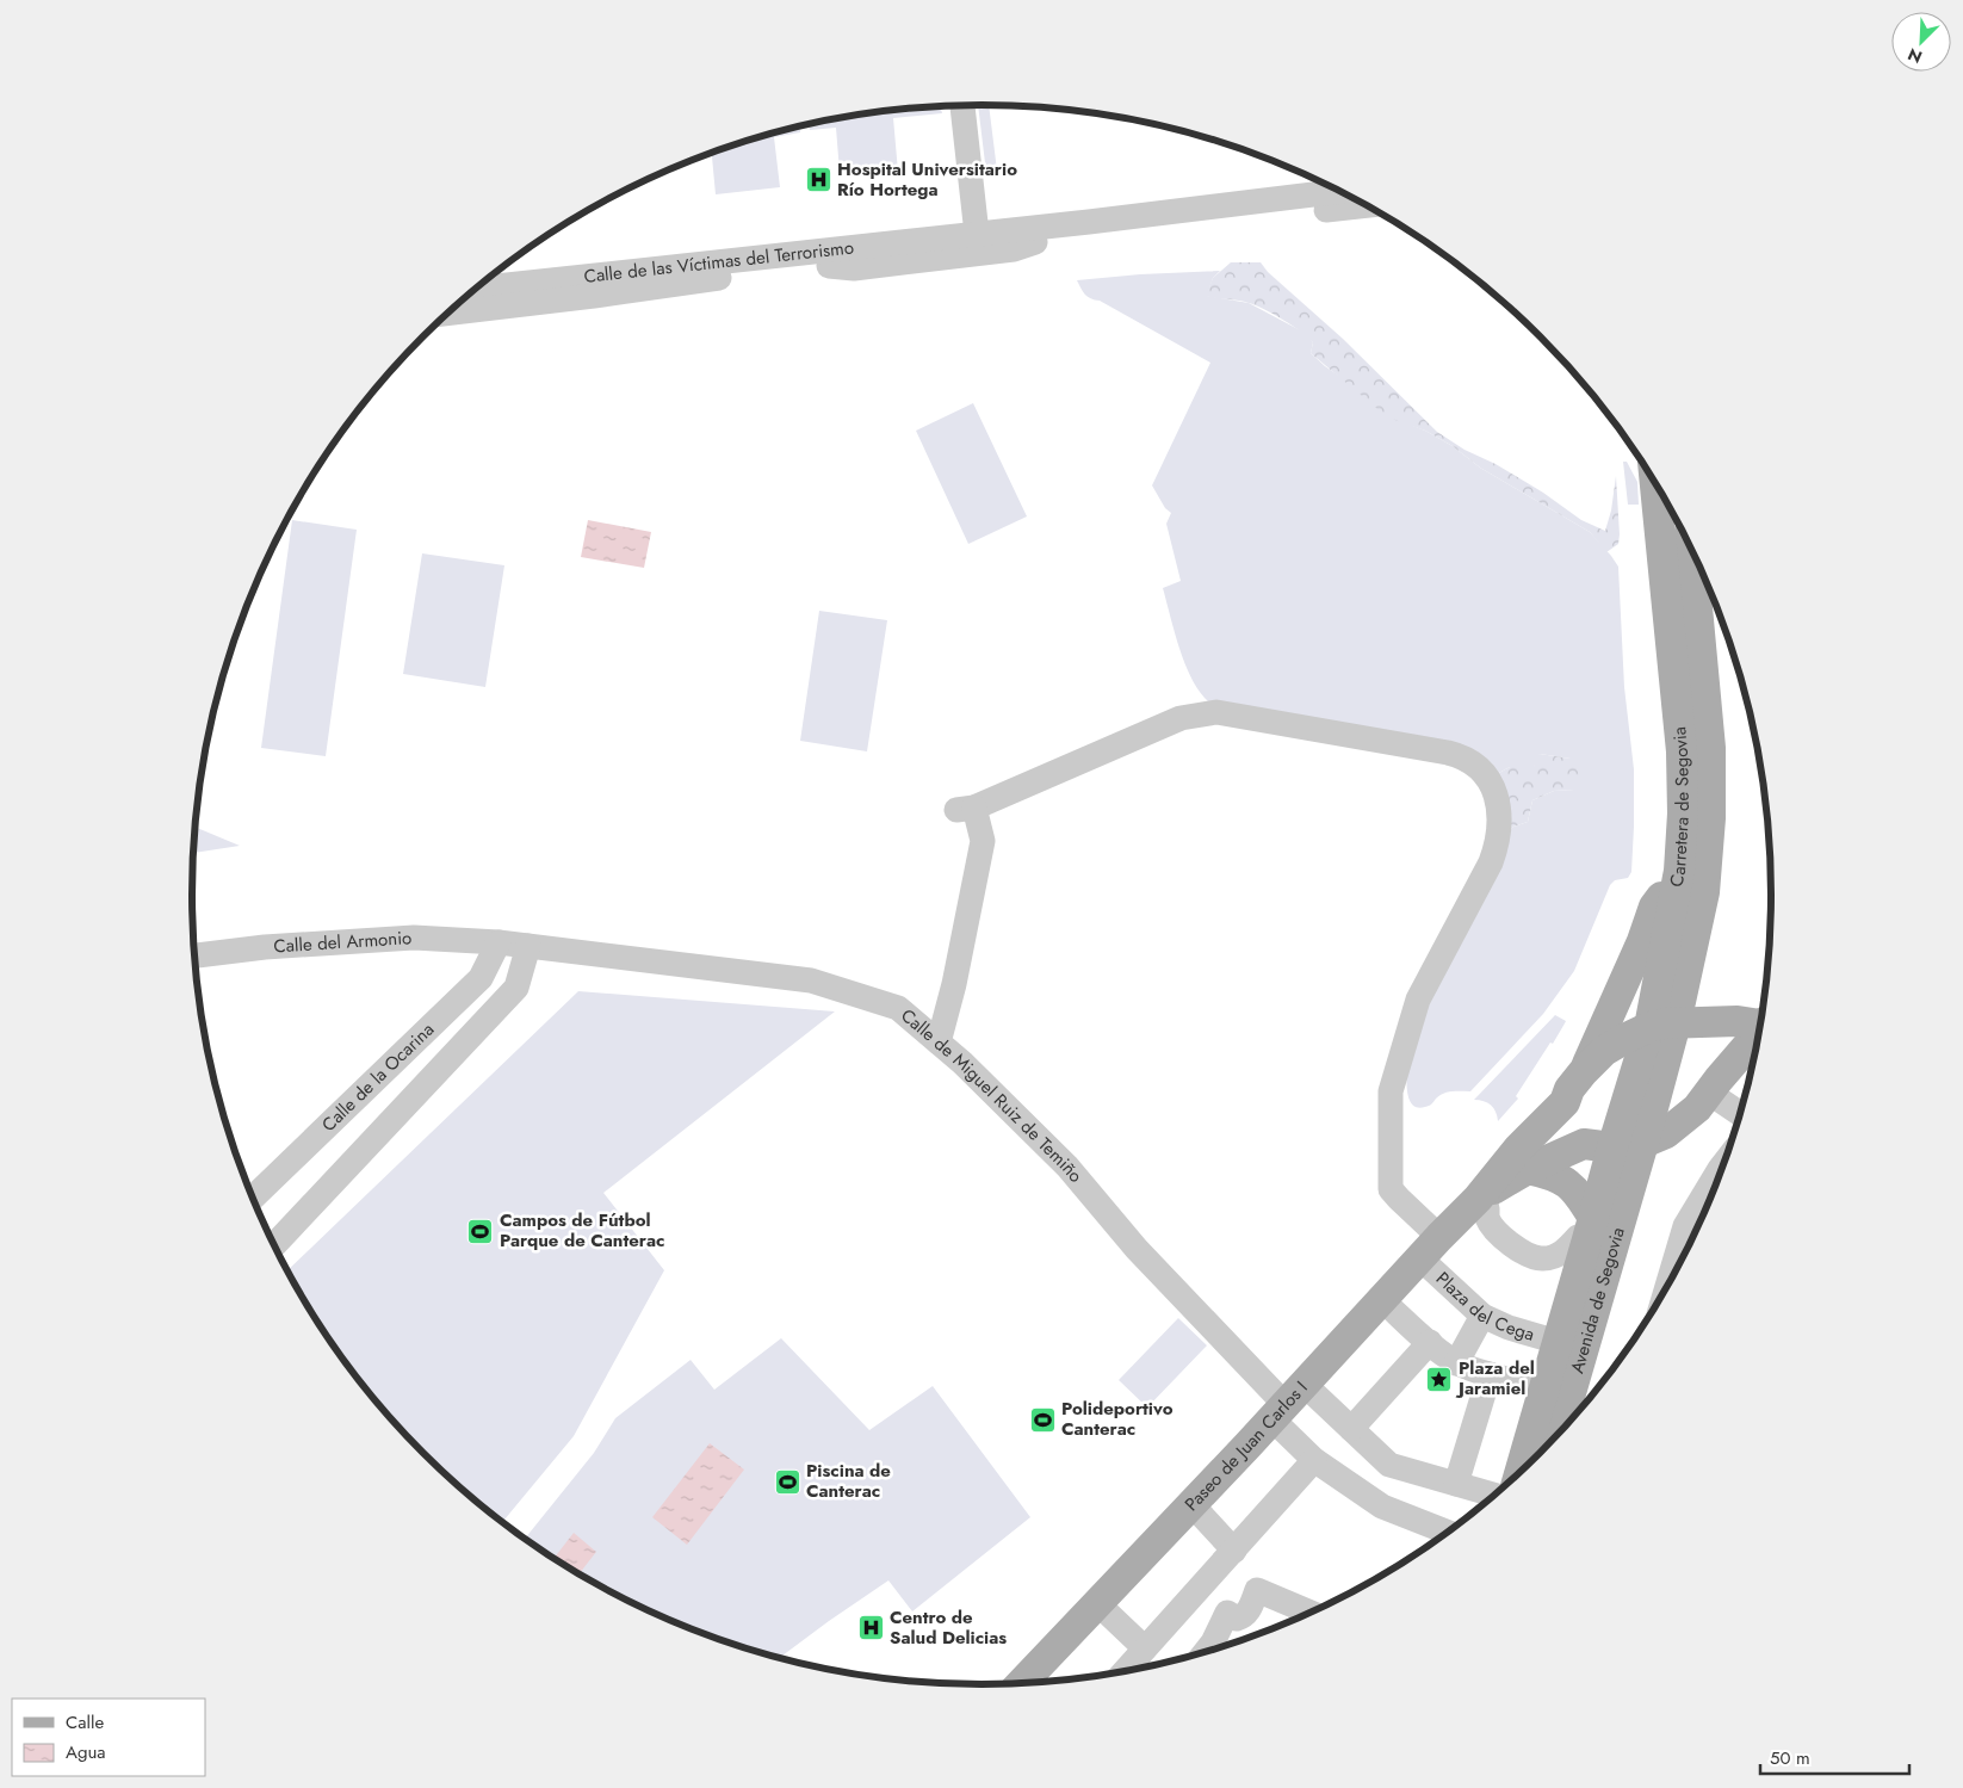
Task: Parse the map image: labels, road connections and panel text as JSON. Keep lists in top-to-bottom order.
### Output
{
  "streets": {
    "main road": ["Carretera de Segovia", "Avenida de Segovia", "Paseo de Juan Carlos I"],
    "street": [
      "Calle de las Víctimas del Terrorismo",
      "Calle del Armonio",
      "Calle de la Ocarina",
      "Calle de Miguel Ruiz de Temiño",
      "Plaza del Cega"
    ]
  },
  "crossings": [
    ["Carretera de Segovia", "Avenida de Segovia"],
    ["Carretera de Segovia", "Paseo de Juan Carlos I"],
    ["Calle del Armonio", "Calle de la Ocarina"],
    ["Calle del Armonio", "Calle de Miguel Ruiz de Temiño"],
    ["Calle de la Ocarina", "Calle de Miguel Ruiz de Temiño"],
    ["Calle de Miguel Ruiz de Temiño", "Plaza del Cega"],
    ["Calle de Miguel Ruiz de Temiño", "Paseo de Juan Carlos I"],
    ["Avenida de Segovia", "Plaza del Cega"],
    ["Avenida de Segovia", "Paseo de Juan Carlos I"],
    ["Plaza del Cega", "Paseo de Juan Carlos I"]
  ],
  "places": {
    "hospital": ["Hospital Universitario Río Hortega", "Centro de Salud Delicias"],
    "sports": ["Campos de Fútbol Parque de Canterac", "Polideportivo Canterac", "Piscina de Canterac"],
    "place": ["Plaza del Jaramiel"]
  },
  "legend": ["Calle", "Agua"],
  "scale_bar": "50 m",
  "north": "bottom left"
}
